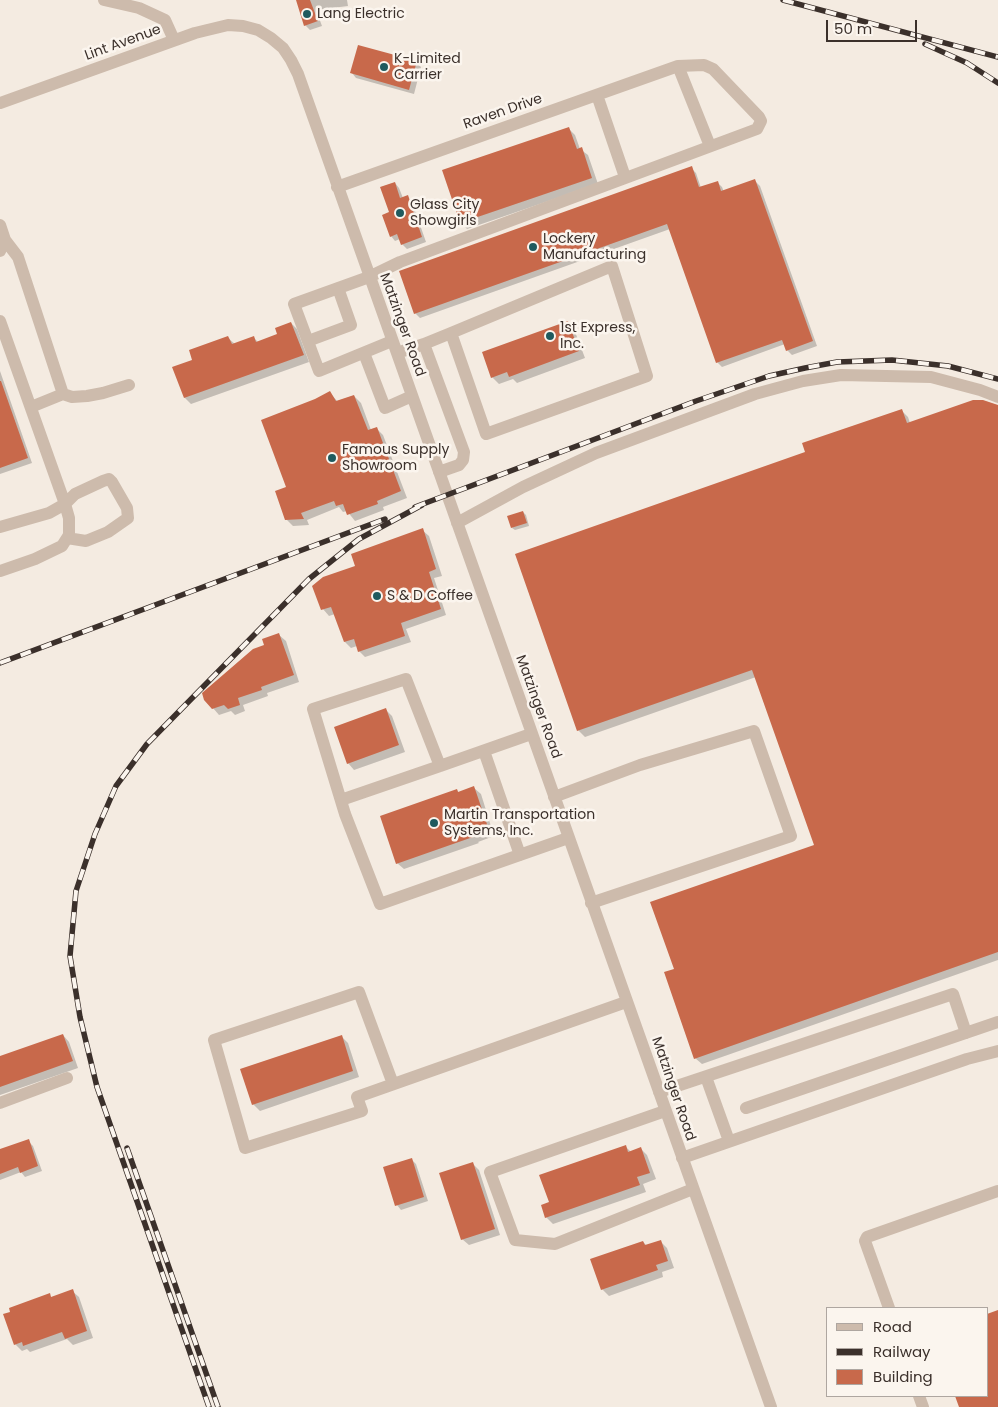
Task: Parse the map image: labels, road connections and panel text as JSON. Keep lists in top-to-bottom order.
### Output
{
  "streets": {
    "street": ["Lint Avenue", "Raven Drive", "Matzinger Road"]
  },
  "crossings": [
    ["Lint Avenue", "Matzinger Road"],
    ["Raven Drive", "Matzinger Road"]
  ],
  "places": [
    "Lang Electric",
    "K-Limited Carrier",
    "Glass City Showgirls",
    "Lockery Manufacturing",
    "1st Express, Inc.",
    "Famous Supply Showroom",
    "S & D Coffee",
    "Martin Transportation Systems, Inc."
  ],
  "legend": ["Road", "Railway", "Building"],
  "scale_bar": "50 m"
}
